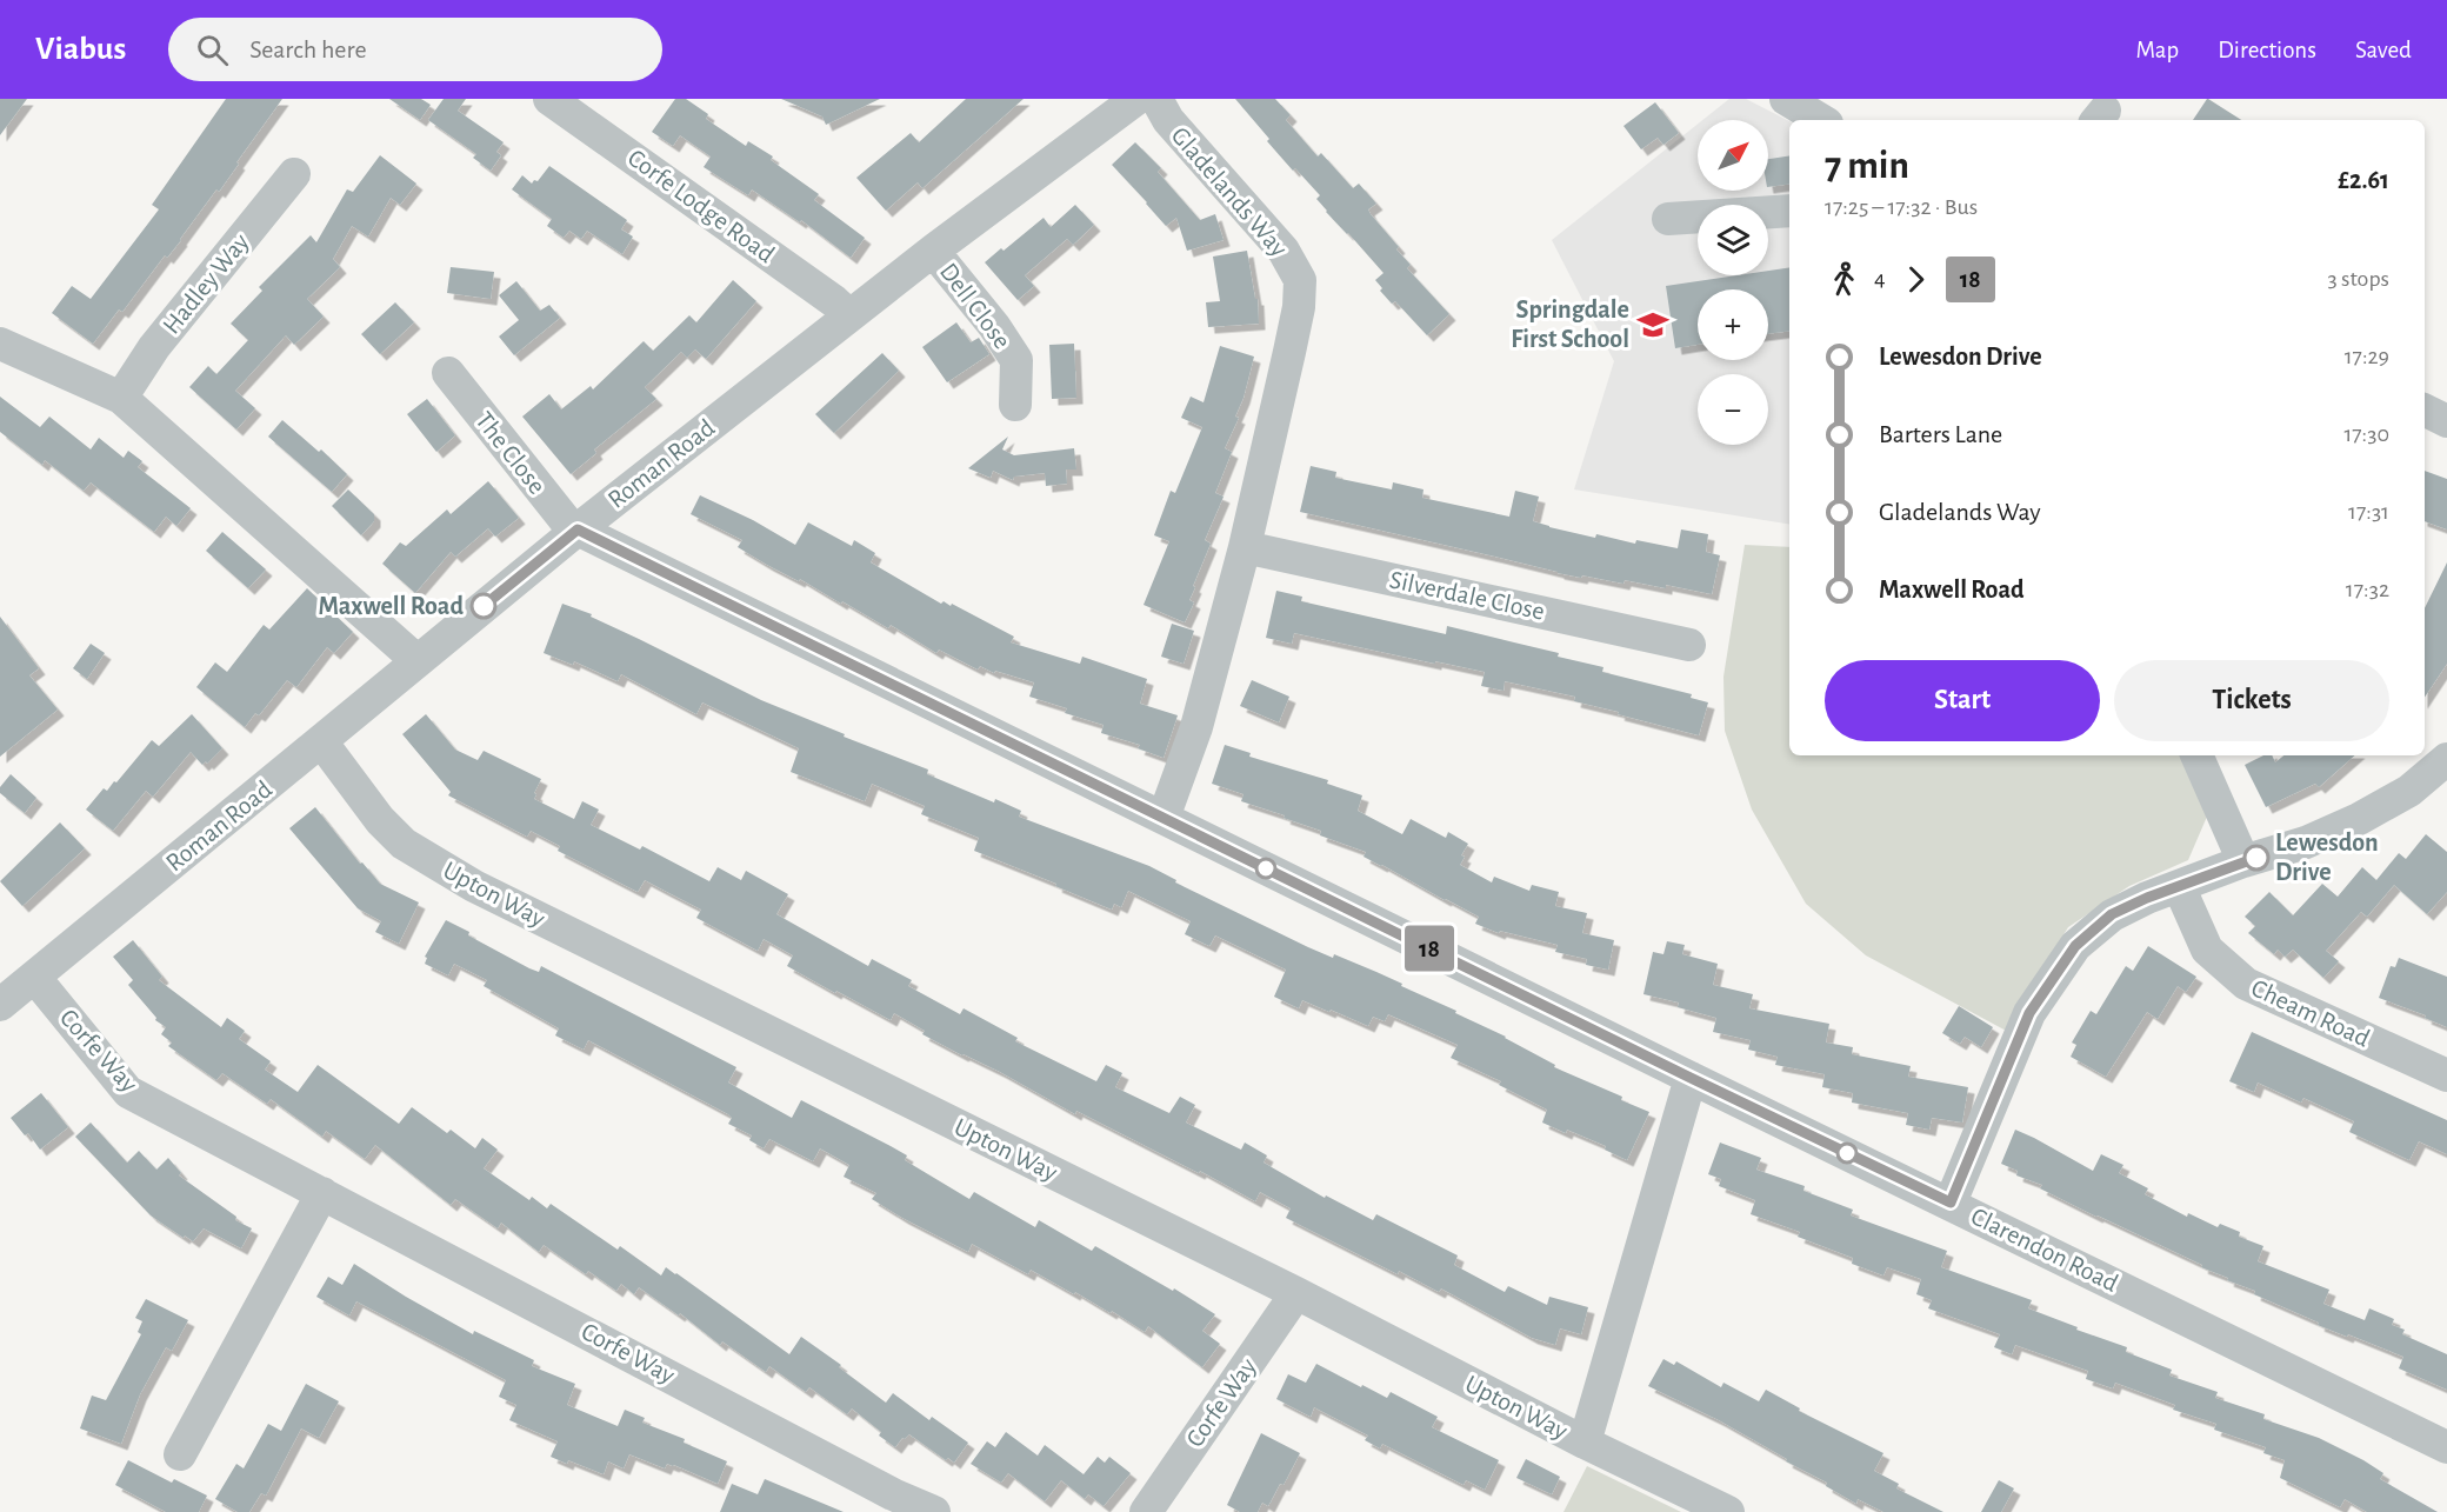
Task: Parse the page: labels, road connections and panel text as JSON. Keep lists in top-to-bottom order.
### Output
{
  "streets": {
    "street": [
      "Gladelands Way",
      "Corfe Lodge Road",
      "Hadley Way",
      "Dell Close",
      "The Close",
      "Roman Road",
      "Silverdale Close",
      "Upton Way",
      "Cheam Road",
      "Corfe Way",
      "Clarendon Road"
    ]
  },
  "crossings": [
    ["Gladelands Way", "Silverdale Close"],
    ["Gladelands Way", "Clarendon Road"],
    ["Corfe Lodge Road", "Roman Road"],
    ["Dell Close", "Roman Road"],
    ["The Close", "Roman Road"],
    ["The Close", "Clarendon Road"],
    ["Roman Road", "Upton Way"],
    ["Roman Road", "Corfe Way"],
    ["Roman Road", "Clarendon Road"],
    ["Upton Way", "Corfe Way"]
  ],
  "places": {
    "school or university": ["Springdale First School"],
    "other": ["Maxwell Road", "Lewesdon Drive"]
  },
  "lines": ["bus line 18"],
  "north": "top right",
  "page": {
    "header": "Viabus",
    "search": "Search here",
    "nav": ["Map", "Directions", "Saved"],
    "on_map": "18",
    "map_buttons": ["+", "−"],
    "heading": ["7 min", "17:25 – 17:32 · Bus", "£2.61"],
    "legs": ["4", "18", "3 stops"],
    "list": [
      {
        "name": "Lewesdon Drive",
        "value": "17:29"
      },
      {
        "name": "Barters Lane",
        "value": "17:30"
      },
      {
        "name": "Gladelands Way",
        "value": "17:31"
      },
      {
        "name": "Maxwell Road",
        "value": "17:32"
      }
    ],
    "buttons": ["Start", "Tickets"]
  }
}
